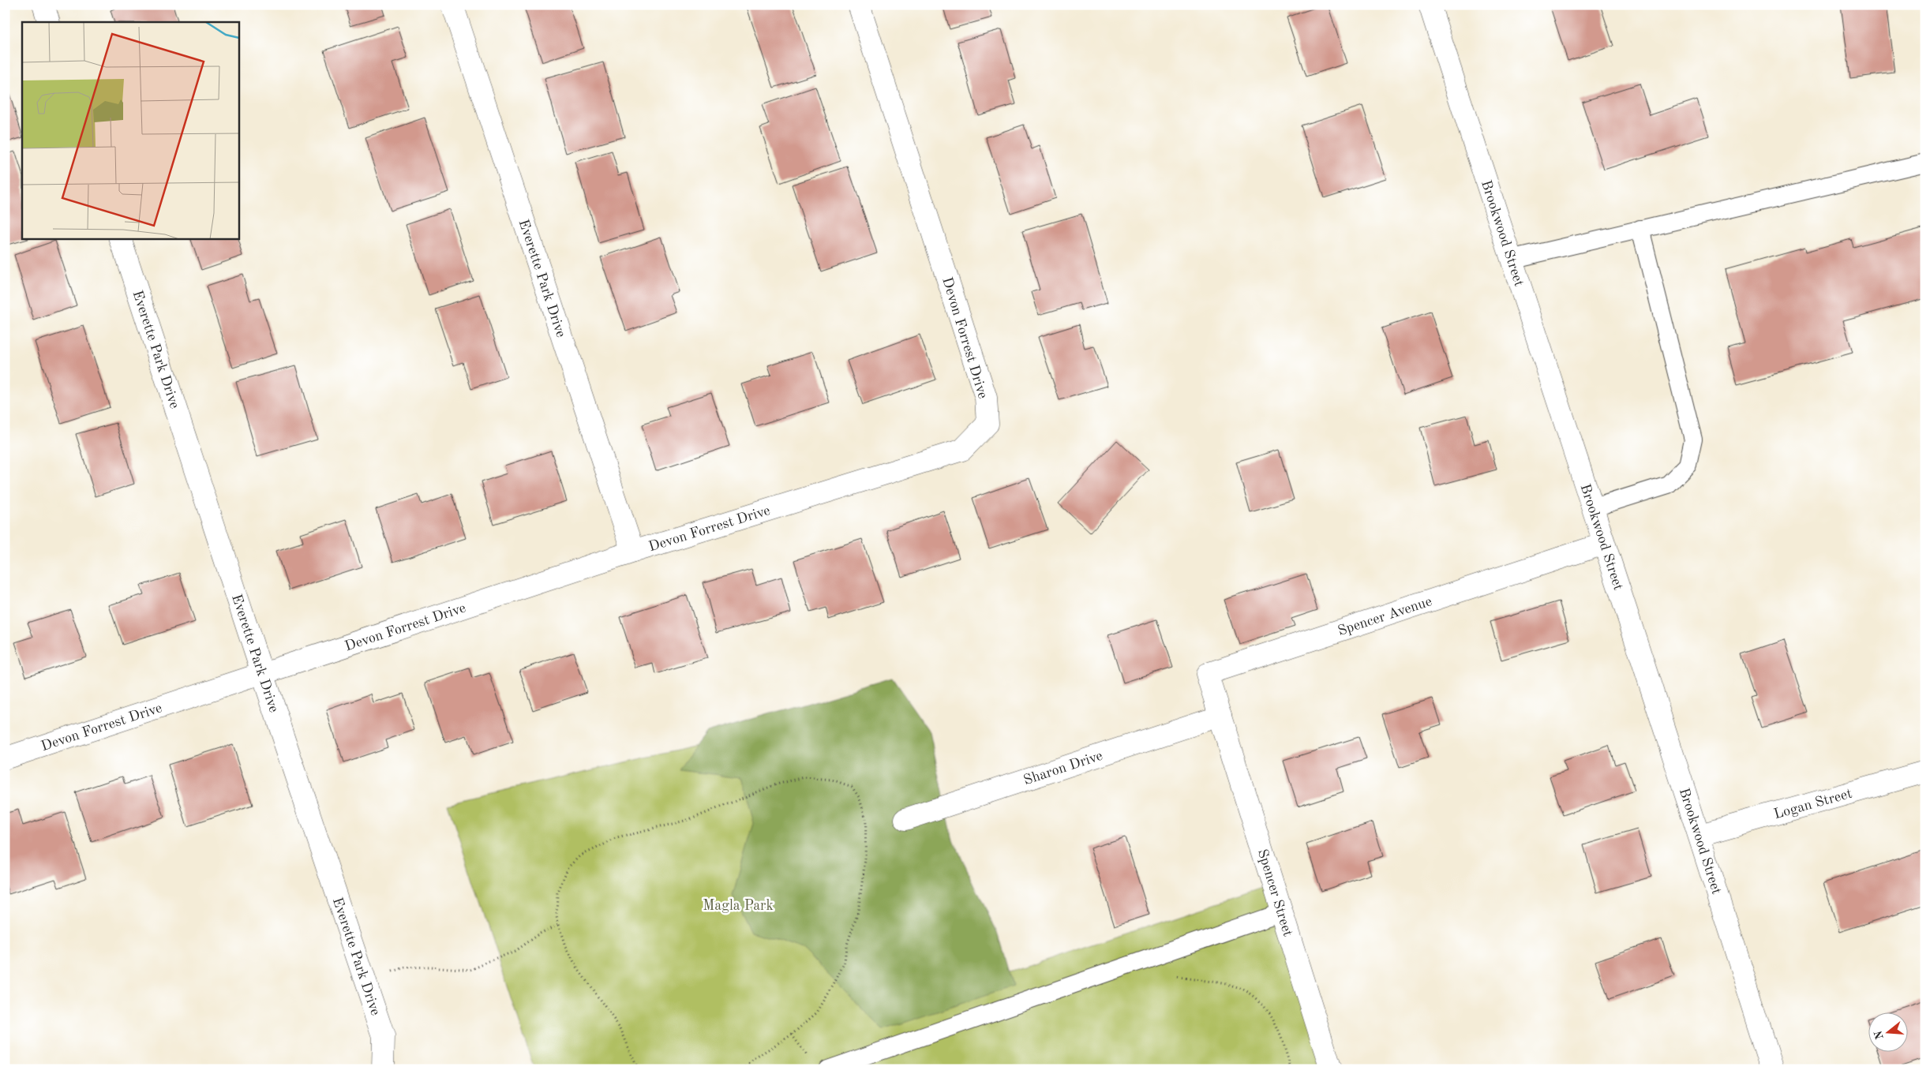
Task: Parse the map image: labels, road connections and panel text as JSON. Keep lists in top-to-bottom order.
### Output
{
  "streets": {
    "street": [
      "Brookwood Street",
      "Everette Park Drive",
      "Devon Forrest Drive",
      "Spencer Avenue",
      "Sharon Drive",
      "Logan Street",
      "Spencer Street"
    ]
  },
  "crossings": [
    ["Brookwood Street", "Spencer Avenue"],
    ["Brookwood Street", "Logan Street"],
    ["Everette Park Drive", "Devon Forrest Drive"],
    ["Spencer Avenue", "Sharon Drive"],
    ["Spencer Avenue", "Spencer Street"],
    ["Sharon Drive", "Spencer Street"]
  ],
  "parks": ["Magla Park"],
  "north": "left"
}
